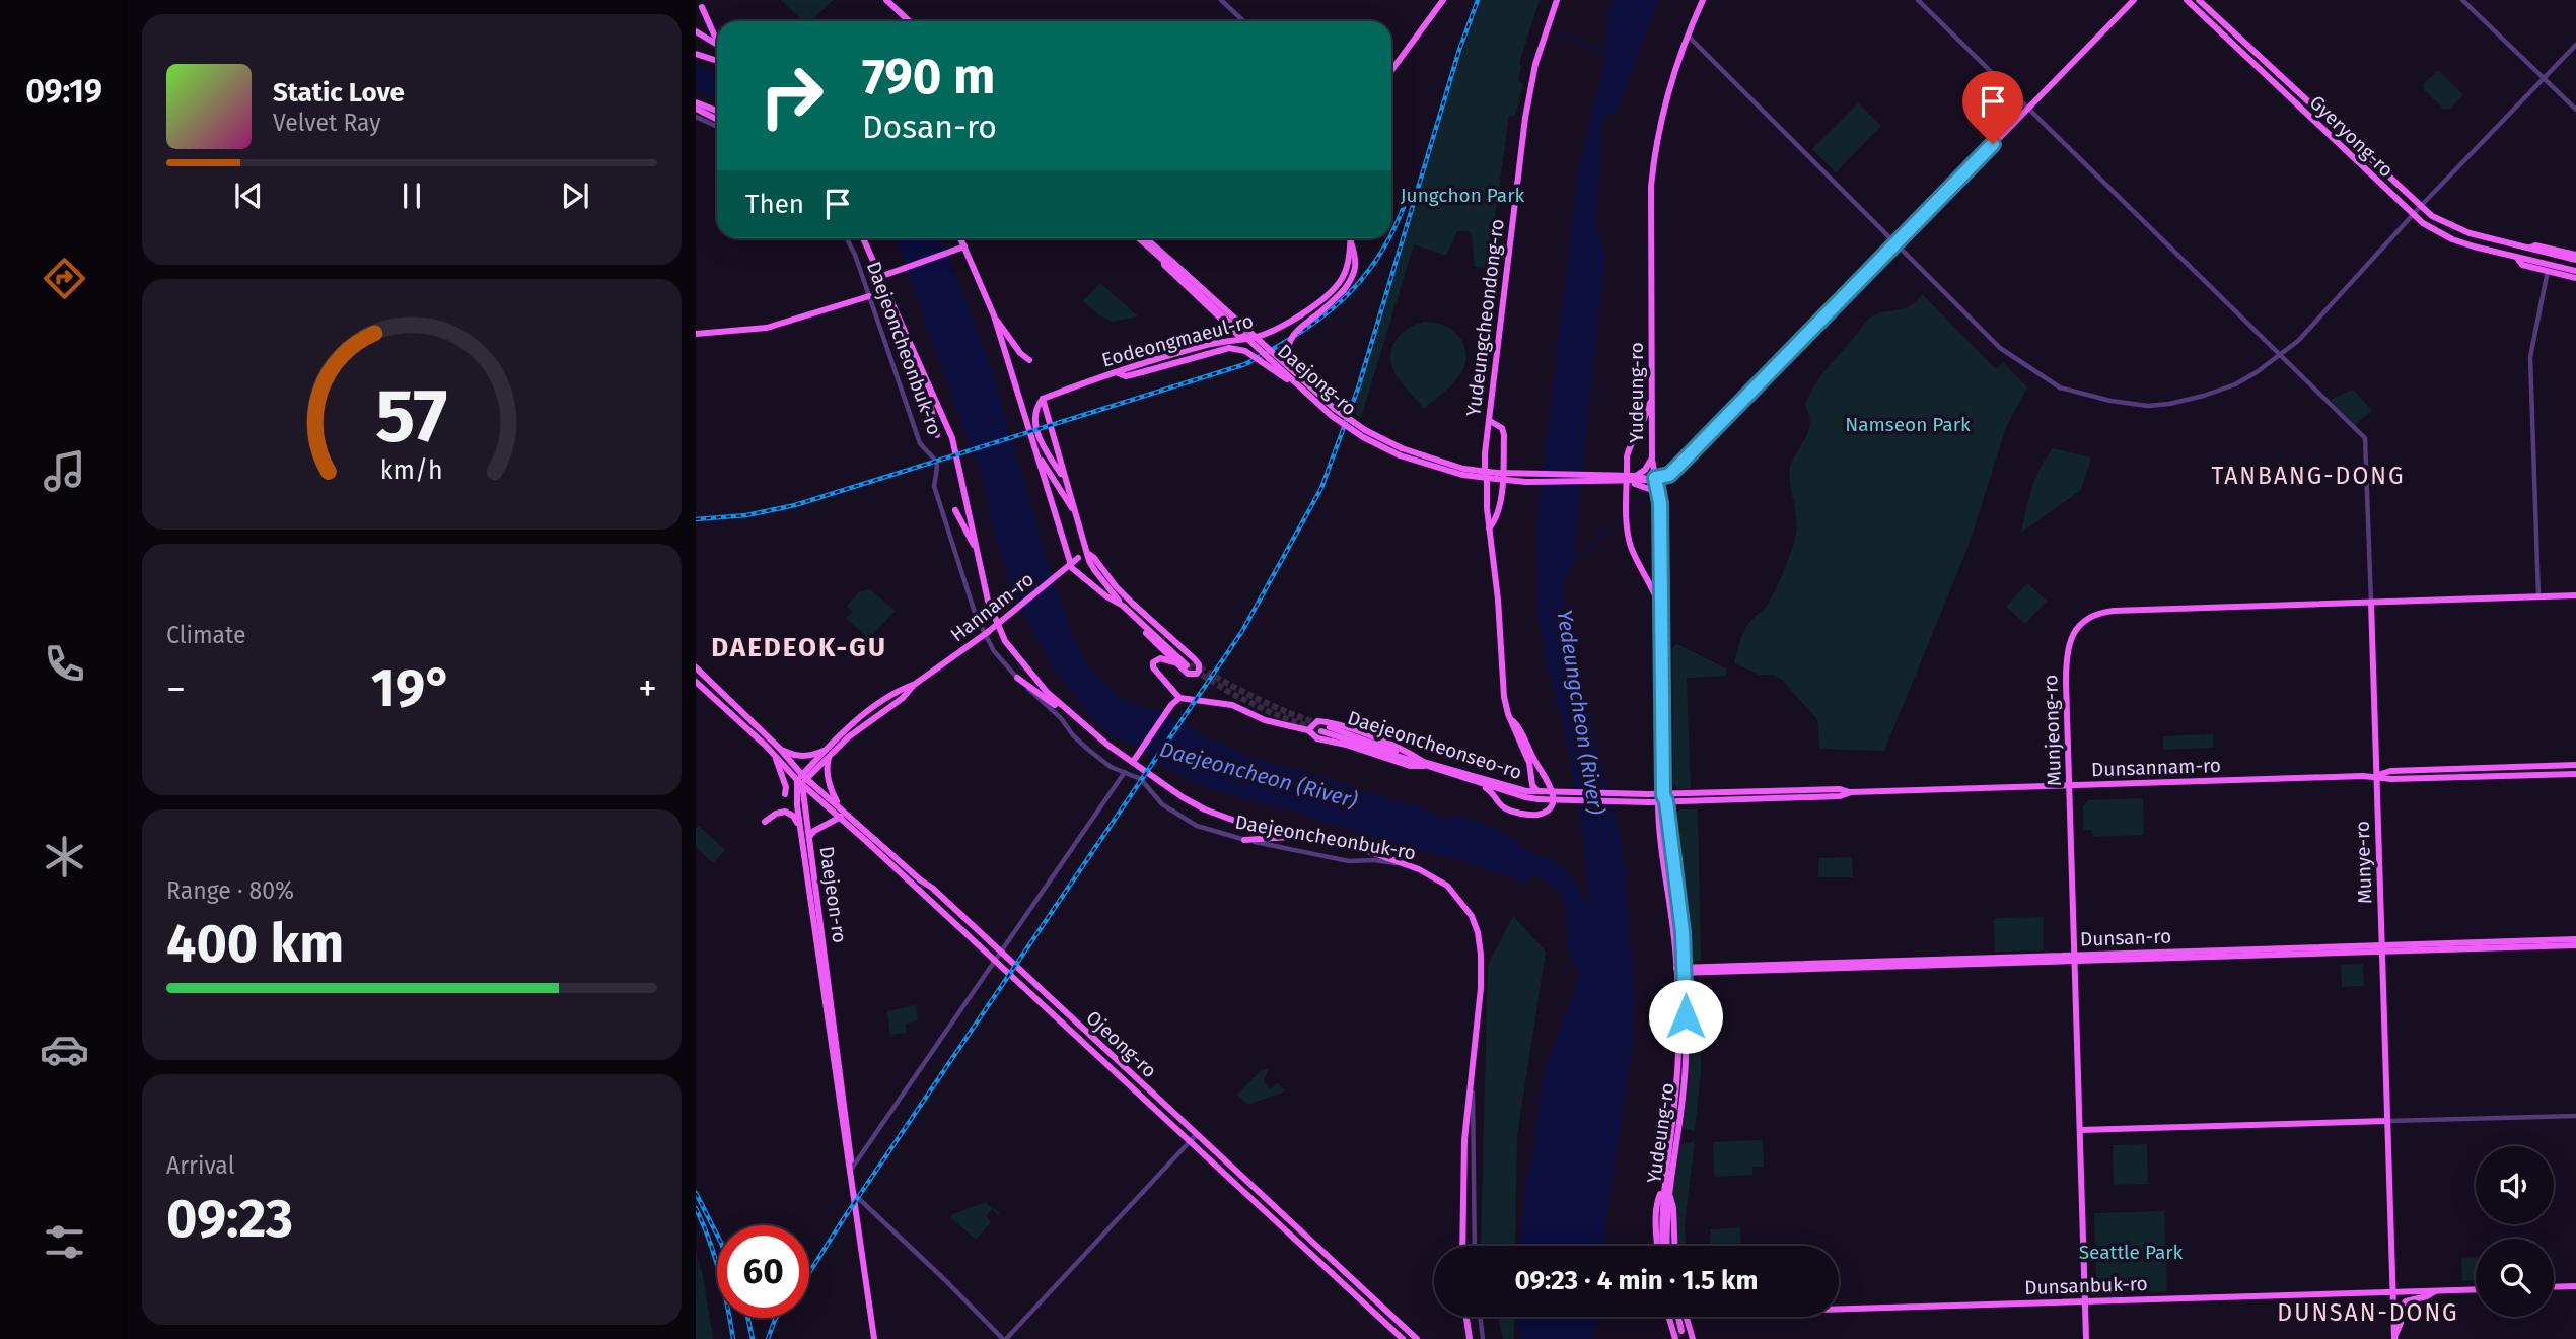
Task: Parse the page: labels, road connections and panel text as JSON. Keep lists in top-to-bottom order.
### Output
{
  "streets": {
    "main road": [
      "Gyeryong-ro",
      "Yudeungcheondong-ro",
      "Eodeongmaeul-ro",
      "Daejeoncheonbuk-ro",
      "Daejong-ro",
      "Yudeung-ro",
      "Hannam-ro",
      "Munjeong-ro",
      "Daejeoncheonseo-ro",
      "Dunsannam-ro",
      "Munye-ro",
      "Daejeon-ro",
      "Dunsan-ro",
      "Ojeong-ro",
      "Dunsanbuk-ro"
    ]
  },
  "crossings": [
    ["Yudeungcheondong-ro", "Daejong-ro"],
    ["Yudeungcheondong-ro", "Daejeoncheonseo-ro"],
    ["Yudeungcheondong-ro", "Dunsannam-ro"],
    ["Daejeoncheonbuk-ro", "Hannam-ro"],
    ["Daejong-ro", "Yudeung-ro"],
    ["Yudeung-ro", "Dunsannam-ro"],
    ["Yudeung-ro", "Dunsan-ro"],
    ["Hannam-ro", "Daejeon-ro"],
    ["Hannam-ro", "Ojeong-ro"],
    ["Munjeong-ro", "Dunsannam-ro"],
    ["Munjeong-ro", "Munye-ro"],
    ["Munjeong-ro", "Dunsan-ro"],
    ["Munjeong-ro", "Dunsanbuk-ro"],
    ["Daejeoncheonseo-ro", "Dunsannam-ro"],
    ["Dunsannam-ro", "Munye-ro"],
    ["Munye-ro", "Dunsan-ro"],
    ["Munye-ro", "Dunsanbuk-ro"],
    ["Daejeon-ro", "Ojeong-ro"]
  ],
  "districts": ["TANBANG-DONG", "DAEDEOK-GU", "DUNSAN-DONG"],
  "water": ["Yedeungcheon (River)", "Daejeoncheon (River)"],
  "parks": ["Jungchon Park", "Namseon Park", "Seattle Park"],
  "page": {
    "tabs": "09:19",
    "turn": ["790 m", "Dosan-ro"],
    "song": ["Static Love", "Velvet Ray"],
    "then": "Then",
    "tile": [
      "Climate",
      ["Range · 80%", "400 km"],
      ["Arrival", "09:23"]
    ],
    "heat": ["−", "19°", "+"],
    "limit": "60",
    "trip": "09:23 · 4 min · 1.5 km",
    "gauge": ["57", "km/h"]
  }
}
